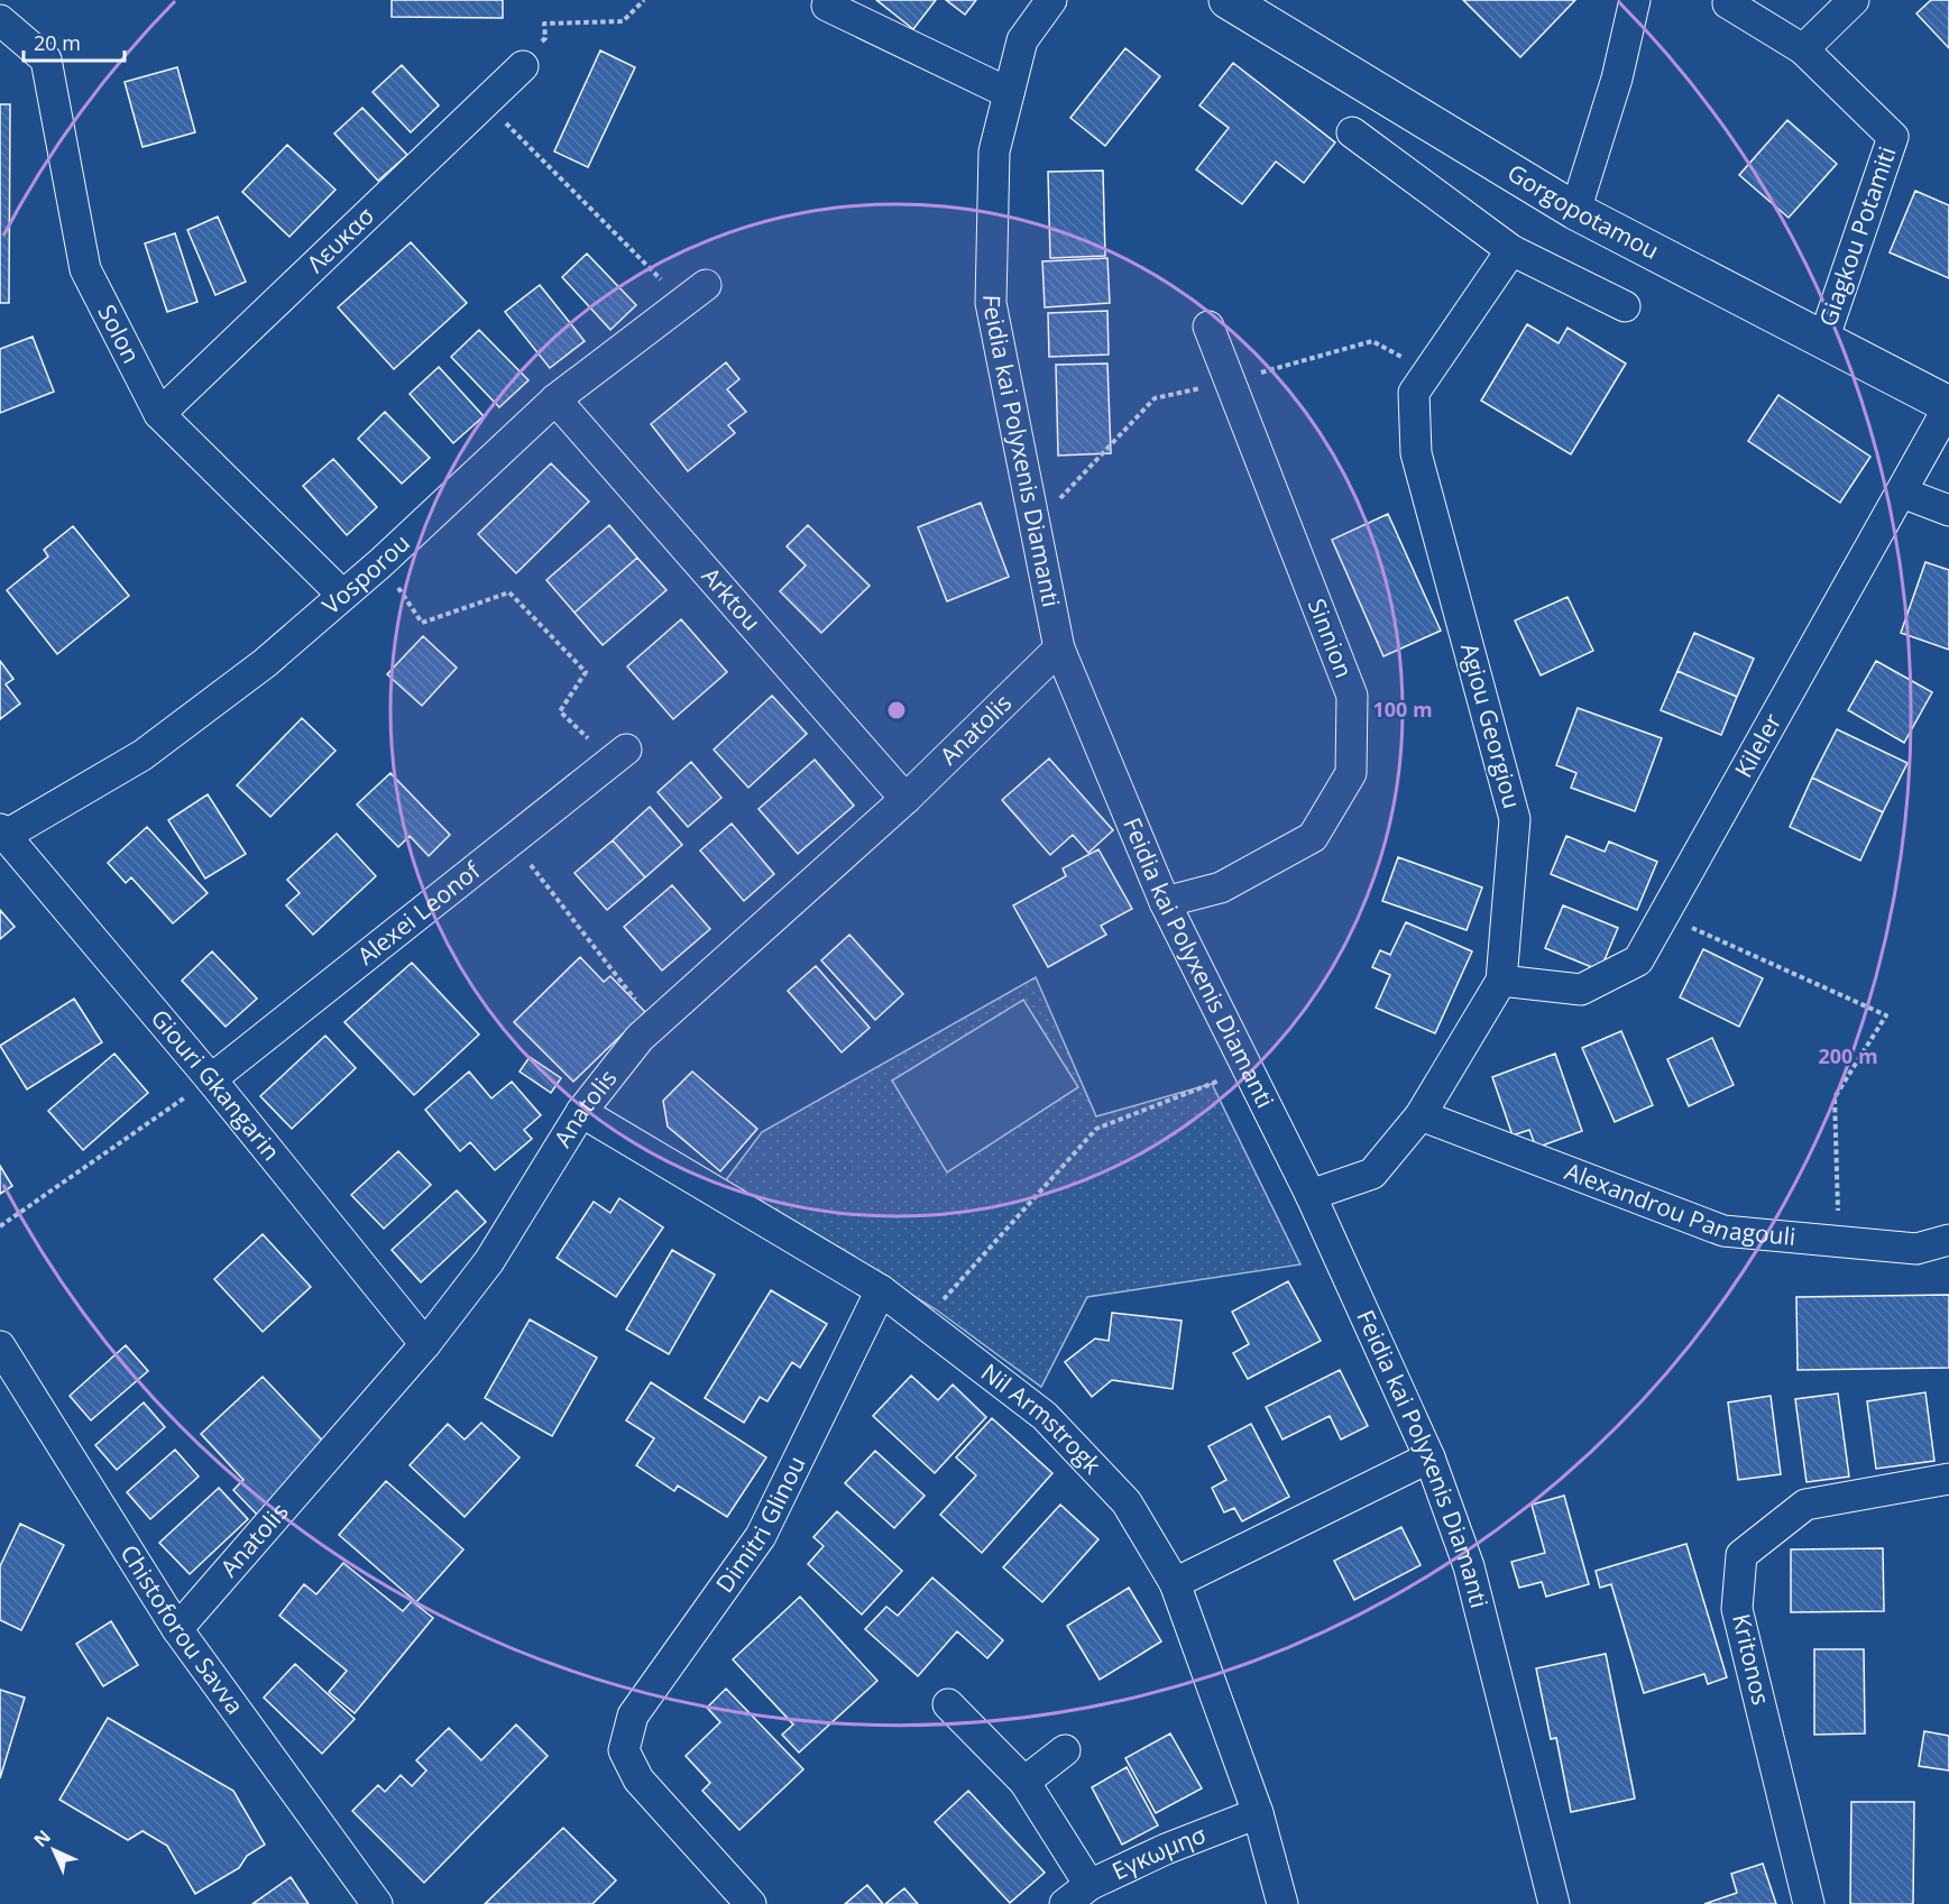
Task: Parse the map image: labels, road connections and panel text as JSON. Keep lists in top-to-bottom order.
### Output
{
  "streets": {
    "street": [
      "Gorgopotamou",
      "Giagkou Potamiti",
      "Λευκασ",
      "Solon",
      "Feidia kai Polyxenis Diamanti",
      "Vosporou",
      "Arktou",
      "Sinnion",
      "Agiou Georgiou",
      "Anatolis",
      "Kileler",
      "Alexei Leonof",
      "Giouri Gkangarin",
      "Alexandrou Panagouli",
      "Nil Armstrogk",
      "Dimitri Glinou",
      "Chistoforou Savva",
      "Kritonos",
      "Εγκωμησ"
    ]
  },
  "crossings": [
    ["Gorgopotamou", "Giagkou Potamiti"],
    ["Gorgopotamou", "Kileler"],
    ["Λευκασ", "Solon"],
    ["Solon", "Vosporou"],
    ["Feidia kai Polyxenis Diamanti", "Sinnion"],
    ["Feidia kai Polyxenis Diamanti", "Agiou Georgiou"],
    ["Feidia kai Polyxenis Diamanti", "Anatolis"],
    ["Vosporou", "Arktou"],
    ["Vosporou", "Giouri Gkangarin"],
    ["Arktou", "Anatolis"],
    ["Agiou Georgiou", "Kileler"],
    ["Agiou Georgiou", "Alexandrou Panagouli"],
    ["Anatolis", "Giouri Gkangarin"],
    ["Anatolis", "Nil Armstrogk"],
    ["Anatolis", "Chistoforou Savva"],
    ["Alexei Leonof", "Giouri Gkangarin"],
    ["Nil Armstrogk", "Dimitri Glinou"],
    ["Nil Armstrogk", "Εγκωμησ"]
  ],
  "scale_bar": "20 m",
  "north": "top left",
  "rings": ["100 m", "200 m"]
}
